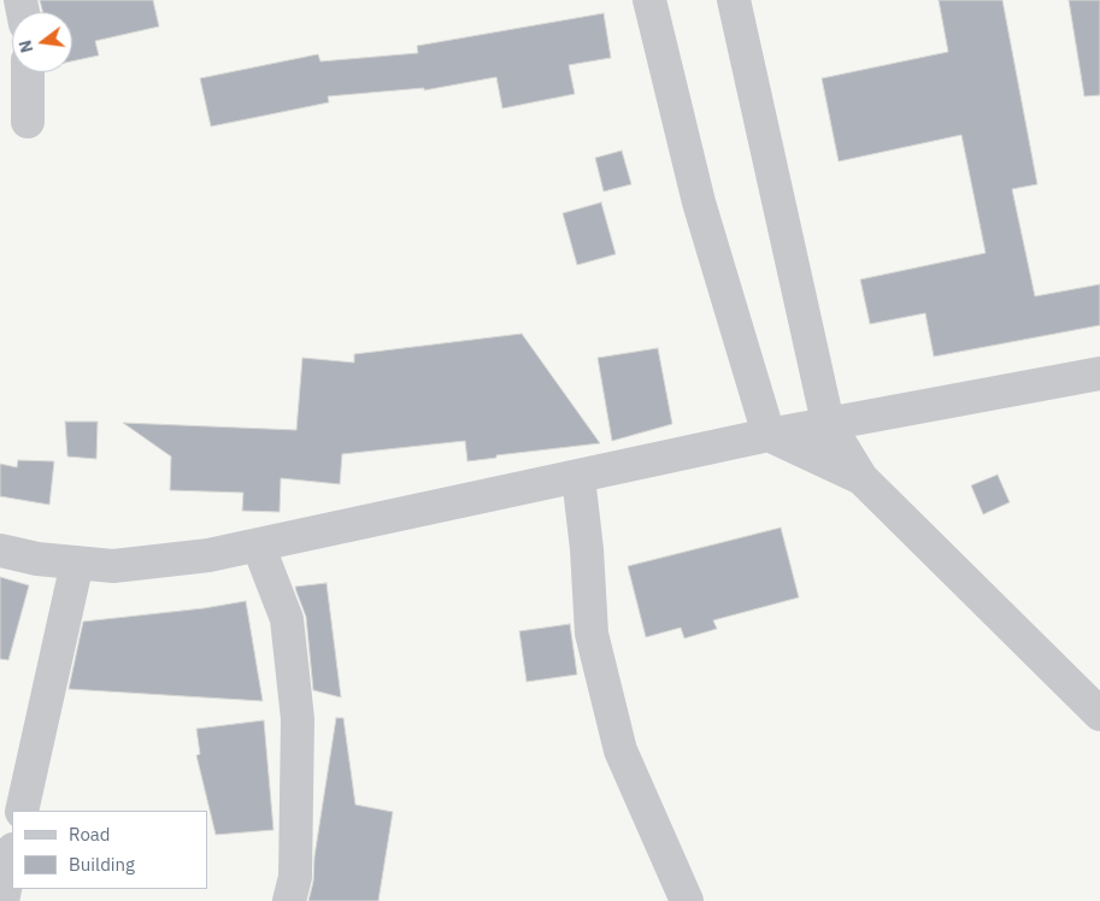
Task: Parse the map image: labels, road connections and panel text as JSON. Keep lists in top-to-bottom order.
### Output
{
  "legend": ["Road", "Building"],
  "north": "left"
}
